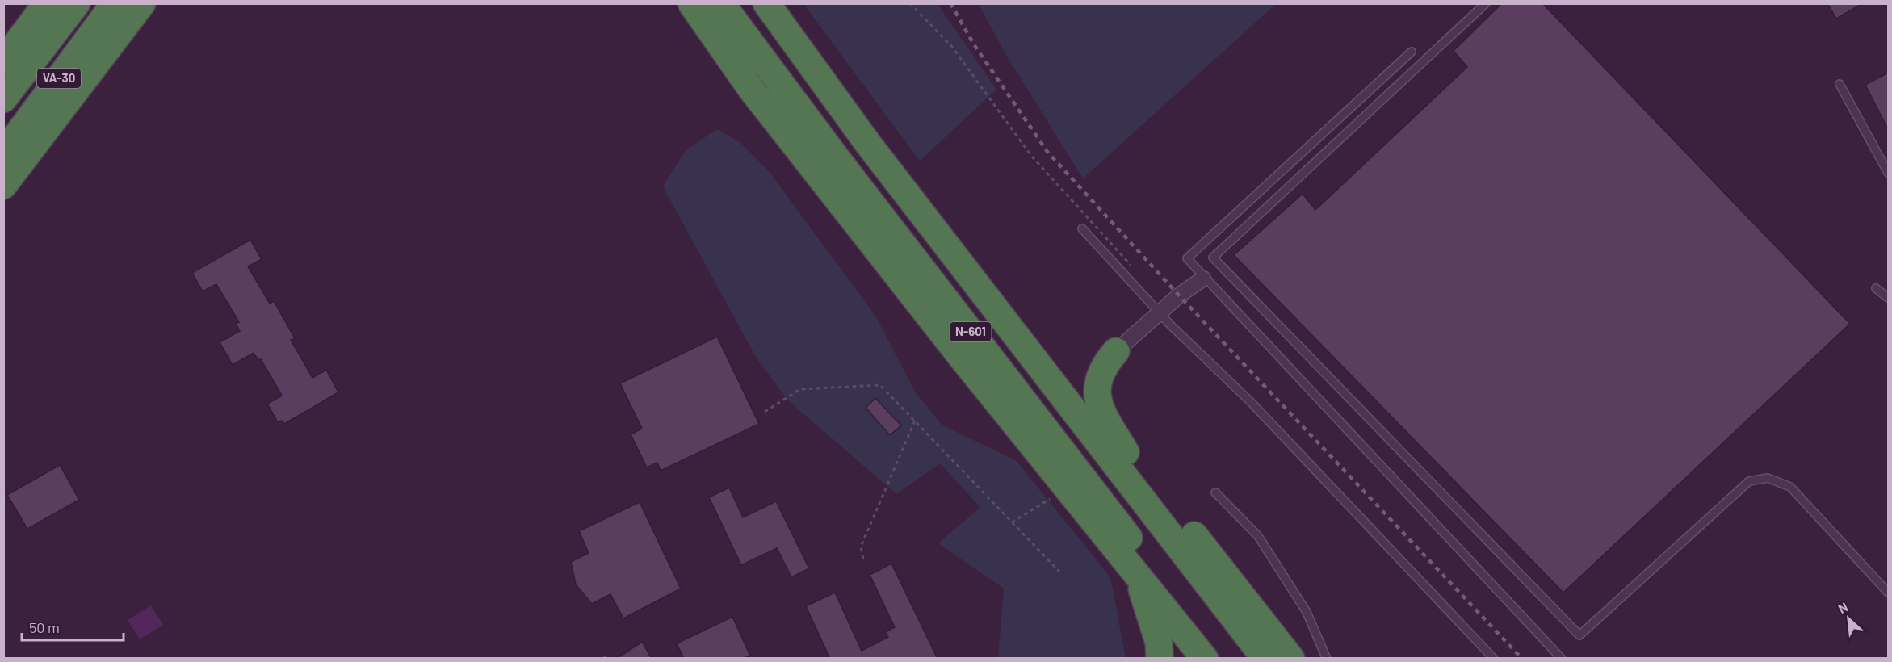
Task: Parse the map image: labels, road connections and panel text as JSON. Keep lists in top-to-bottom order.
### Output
{
  "streets": {
    "highway": ["VA-30", "N-601"]
  },
  "scale_bar": "50 m",
  "north": "top left"
}
